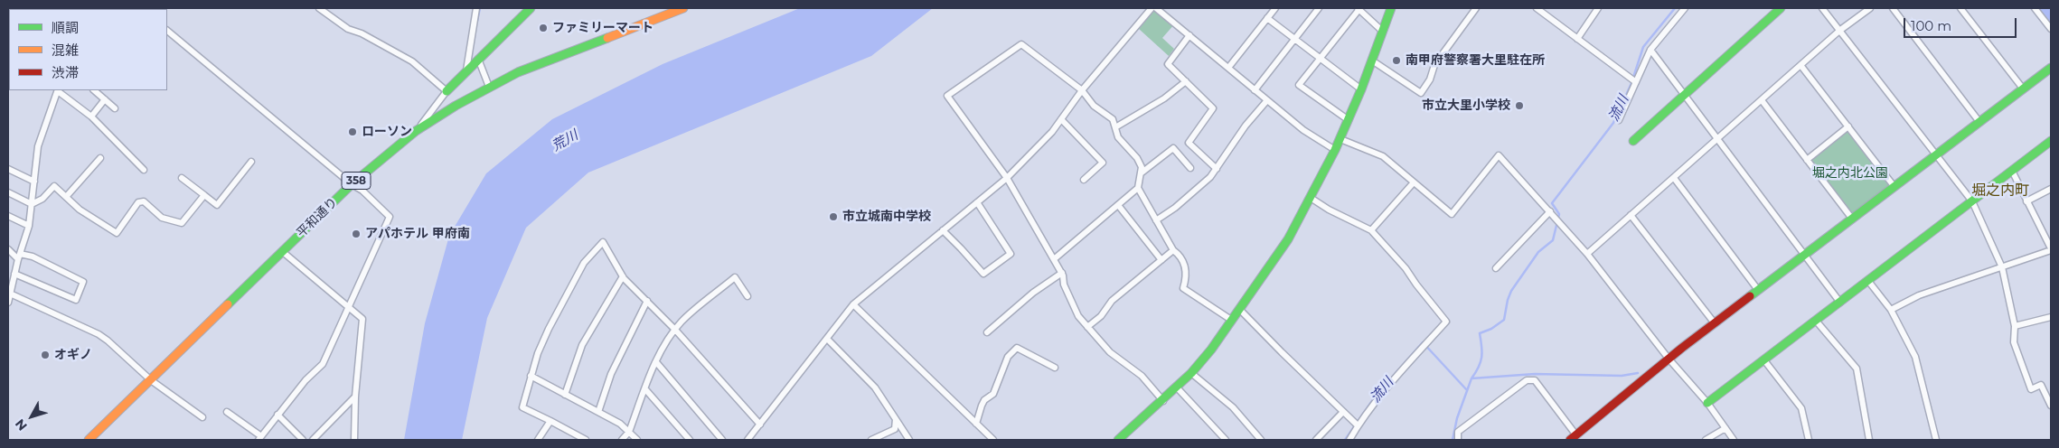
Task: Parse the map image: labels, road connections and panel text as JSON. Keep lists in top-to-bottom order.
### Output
{
  "streets": {
    "main road": ["358", "平和通り"]
  },
  "districts": ["堀之内町"],
  "water": ["流川", "荒川"],
  "parks": ["堀之内北公園"],
  "places": [
    "ファミリーマート",
    "南甲府警察署大里駐在所",
    "市立大里小学校",
    "ローソン",
    "市立城南中学校",
    "アパホテル 甲府南",
    "オギノ"
  ],
  "legend": ["順調", "混雑", "渋滞"],
  "scale_bar": "100 m",
  "north": "bottom left"
}
